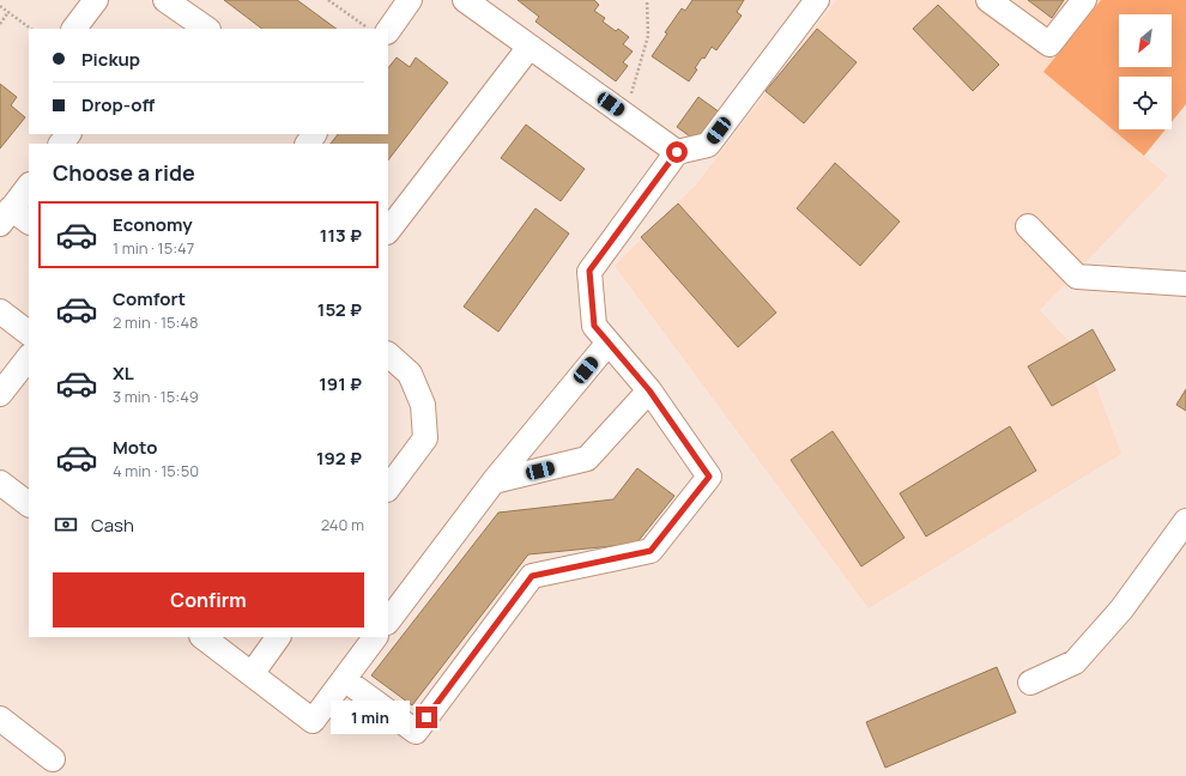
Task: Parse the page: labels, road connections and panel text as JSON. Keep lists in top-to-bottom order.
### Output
{
  "north": "bottom left",
  "page": {
    "banner": ["Pickup", "Drop-off"],
    "heading": "Choose a ride",
    "list": [
      {
        "name": "Economy",
        "note": "1 min · 15:47",
        "value": "113 ₽"
      },
      {
        "name": "Comfort",
        "note": "2 min · 15:48",
        "value": "152 ₽"
      },
      {
        "name": "XL",
        "note": "3 min · 15:49",
        "value": "191 ₽"
      },
      {
        "name": "Moto",
        "note": "4 min · 15:50",
        "value": "192 ₽"
      }
    ],
    "pay": ["Cash", "240 m"],
    "buttons": "Confirm",
    "bubble": "1 min"
  }
}
